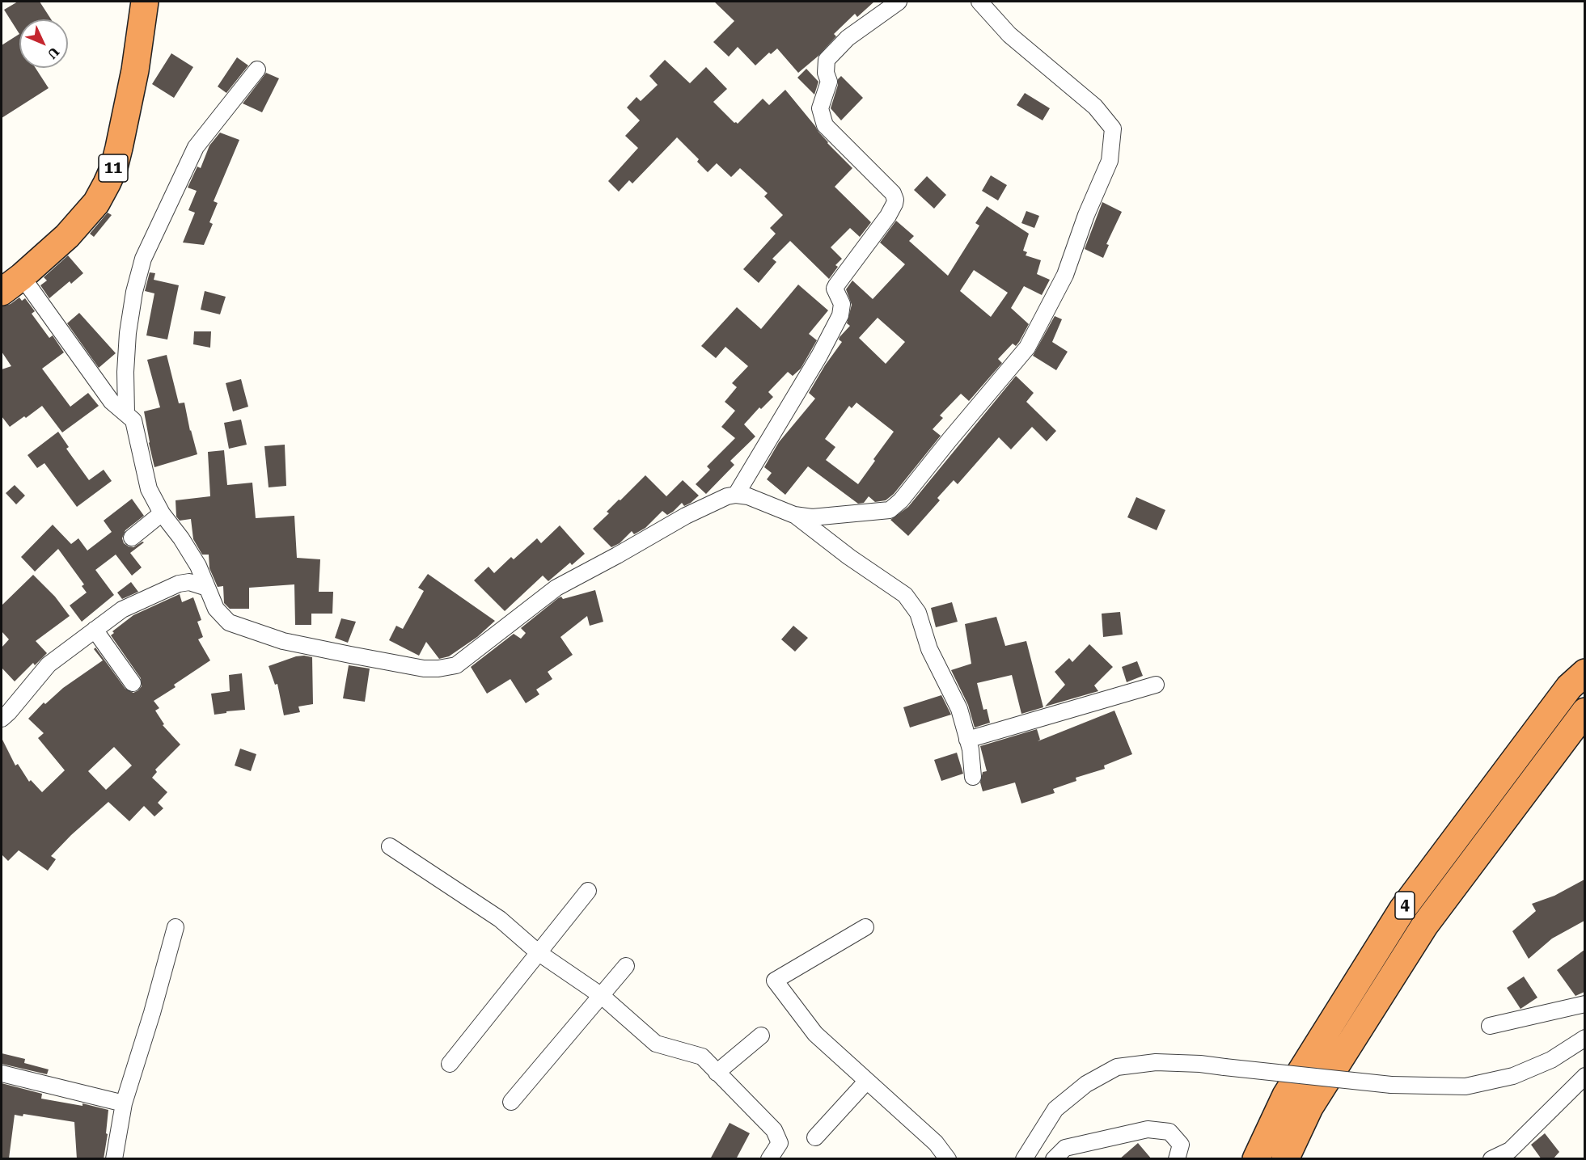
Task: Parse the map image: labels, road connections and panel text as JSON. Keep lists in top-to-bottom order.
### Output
{
  "streets": {
    "highway": ["11", "4"]
  },
  "north": "bottom right"
}
